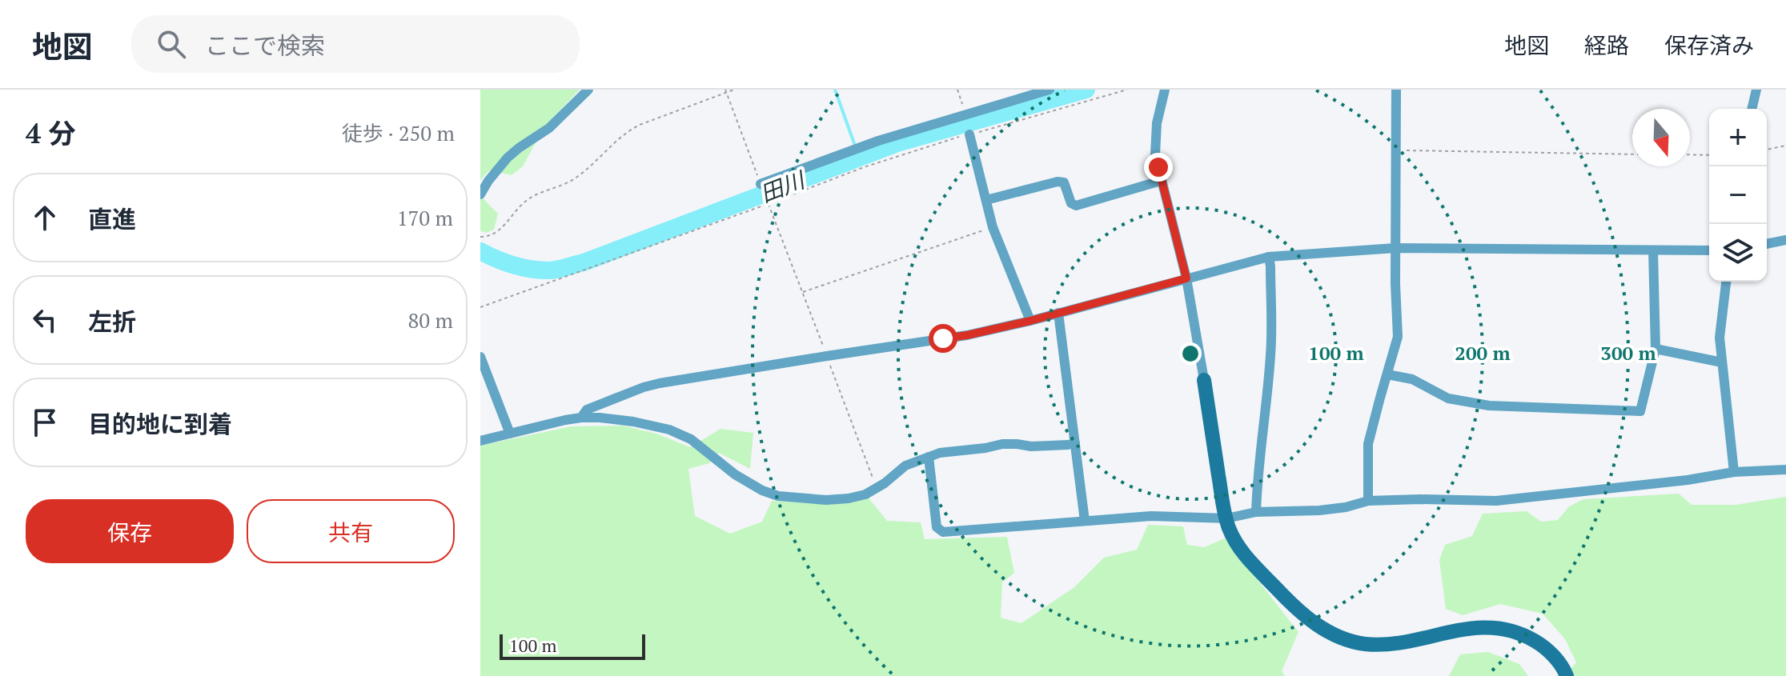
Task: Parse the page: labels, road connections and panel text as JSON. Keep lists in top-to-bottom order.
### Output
{
  "water": ["田川"],
  "scale_bar": "100 m",
  "north": "bottom",
  "page": {
    "header": "地図",
    "search": "ここで検索",
    "nav": ["地図", "経路", "保存済み"],
    "heading": ["4 分", "徒歩 · 250 m"],
    "map_buttons": ["+", "−"],
    "list": [
      ["直進", "170 m"],
      ["左折", "80 m"],
      "目的地に到着"
    ],
    "buttons": ["保存", "共有"],
    "scale": "100 m"
  },
  "rings": ["100 m", "200 m", "300 m"]
}
